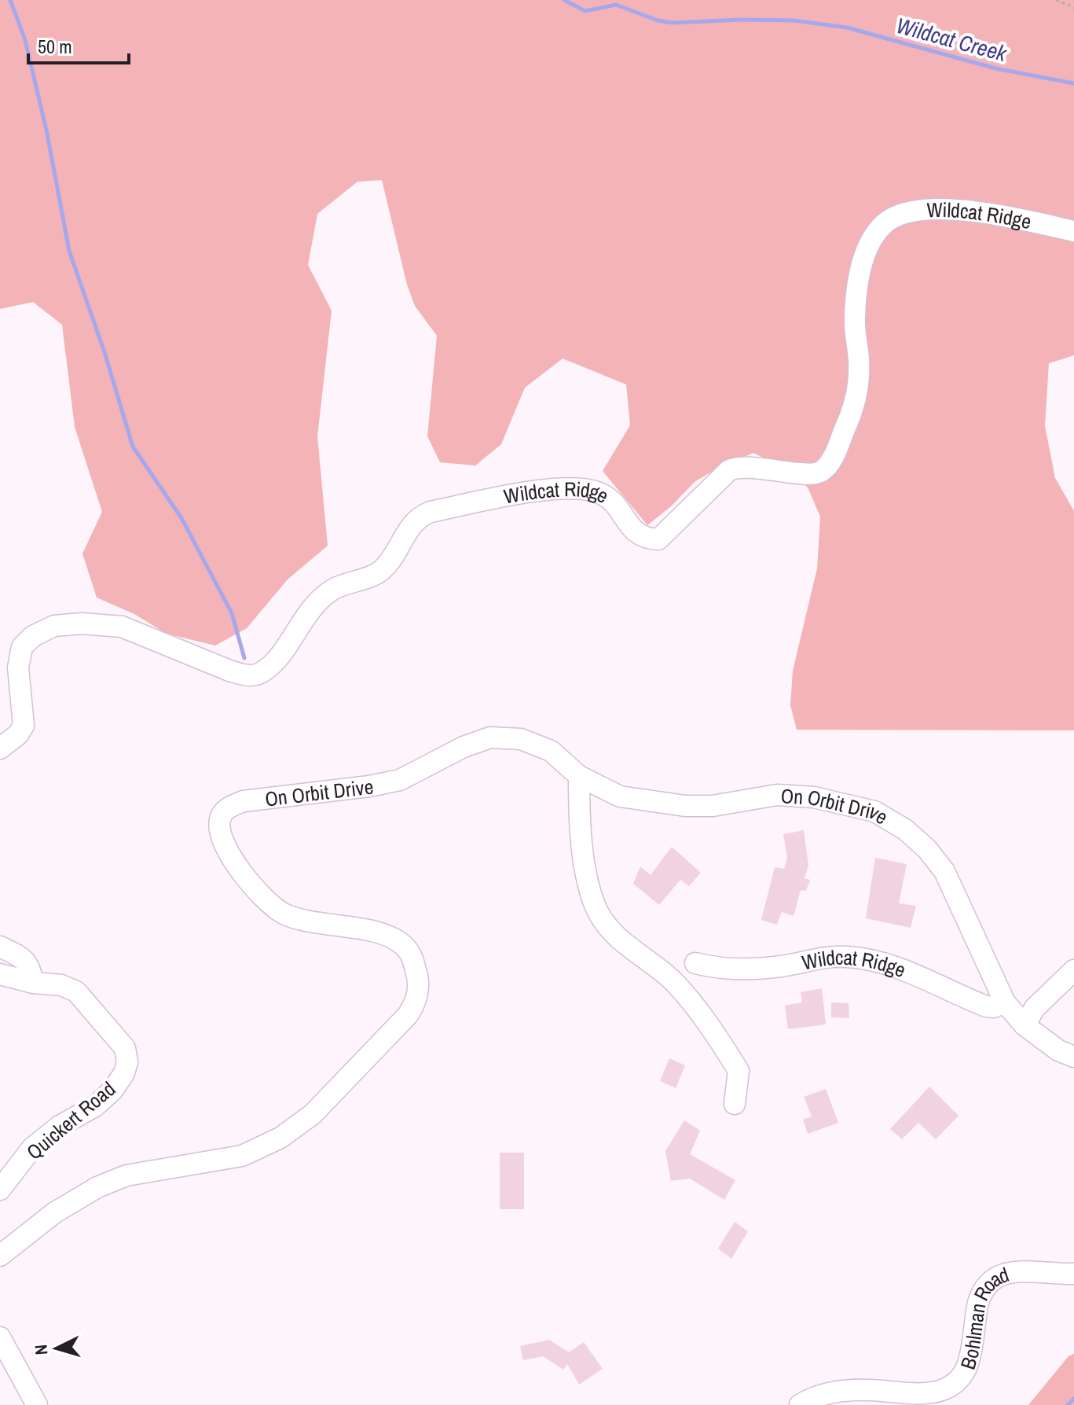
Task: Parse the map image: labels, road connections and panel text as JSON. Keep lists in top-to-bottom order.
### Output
{
  "streets": {
    "street": [
      "Wildcat Ridge",
      "On Orbit Drive",
      "Quickert Road",
      "Bohlman Road"
    ]
  },
  "crossings": [
    ["Wildcat Ridge", "On Orbit Drive"]
  ],
  "water": ["Wildcat Creek"],
  "scale_bar": "50 m",
  "north": "left"
}
